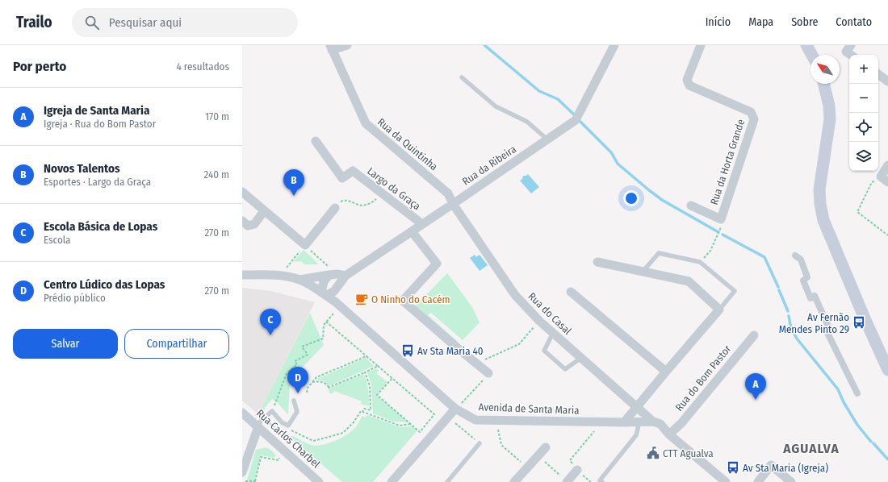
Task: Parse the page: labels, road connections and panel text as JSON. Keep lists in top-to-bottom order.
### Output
{
  "streets": {
    "street": [
      "Rua da Quintinha",
      "Rua da Horta Grande",
      "Rua da Ribeira",
      "Largo da Graça",
      "Rua do Casal",
      "Rua do Bom Pastor",
      "Avenida de Santa Maria",
      "Rua Carlos Charbel"
    ]
  },
  "crossings": [
    ["Rua da Quintinha", "Rua da Ribeira"],
    ["Rua da Quintinha", "Rua do Casal"],
    ["Rua da Ribeira", "Largo da Graça"],
    ["Rua da Ribeira", "Rua do Casal"],
    ["Rua da Ribeira", "Avenida de Santa Maria"],
    ["Rua do Casal", "Avenida de Santa Maria"]
  ],
  "districts": ["AGUALVA"],
  "places": {
    "cafe": ["O Ninho do Cacém"],
    "bus stop": ["Av Fernão Mendes Pinto 29", "Av Sta Maria 40", "Av Sta Maria (Igreja)"],
    "public building": ["CTT Agualva"]
  },
  "north": "top left",
  "page": {
    "header": "Trailo",
    "search": "Pesquisar aqui",
    "nav": [
      "Início",
      "Mapa",
      "Sobre",
      "Contato"
    ],
    "heading": ["Por perto", "4 resultados"],
    "map_buttons": ["+", "−"],
    "list": [
      {
        "mark": "A",
        "name": "Igreja de Santa Maria",
        "note": "Igreja · Rua do Bom Pastor",
        "value": "170 m"
      },
      {
        "mark": "B",
        "name": "Novos Talentos",
        "note": "Esportes · Largo da Graça",
        "value": "240 m"
      },
      {
        "mark": "C",
        "name": "Escola Básica de Lopas",
        "note": "Escola",
        "value": "270 m"
      },
      {
        "mark": "D",
        "name": "Centro Lúdico das Lopas",
        "note": "Prédio público",
        "value": "270 m"
      }
    ],
    "pins": [
      "B",
      "C",
      "D",
      "A"
    ],
    "buttons": ["Salvar", "Compartilhar"]
  }
}
